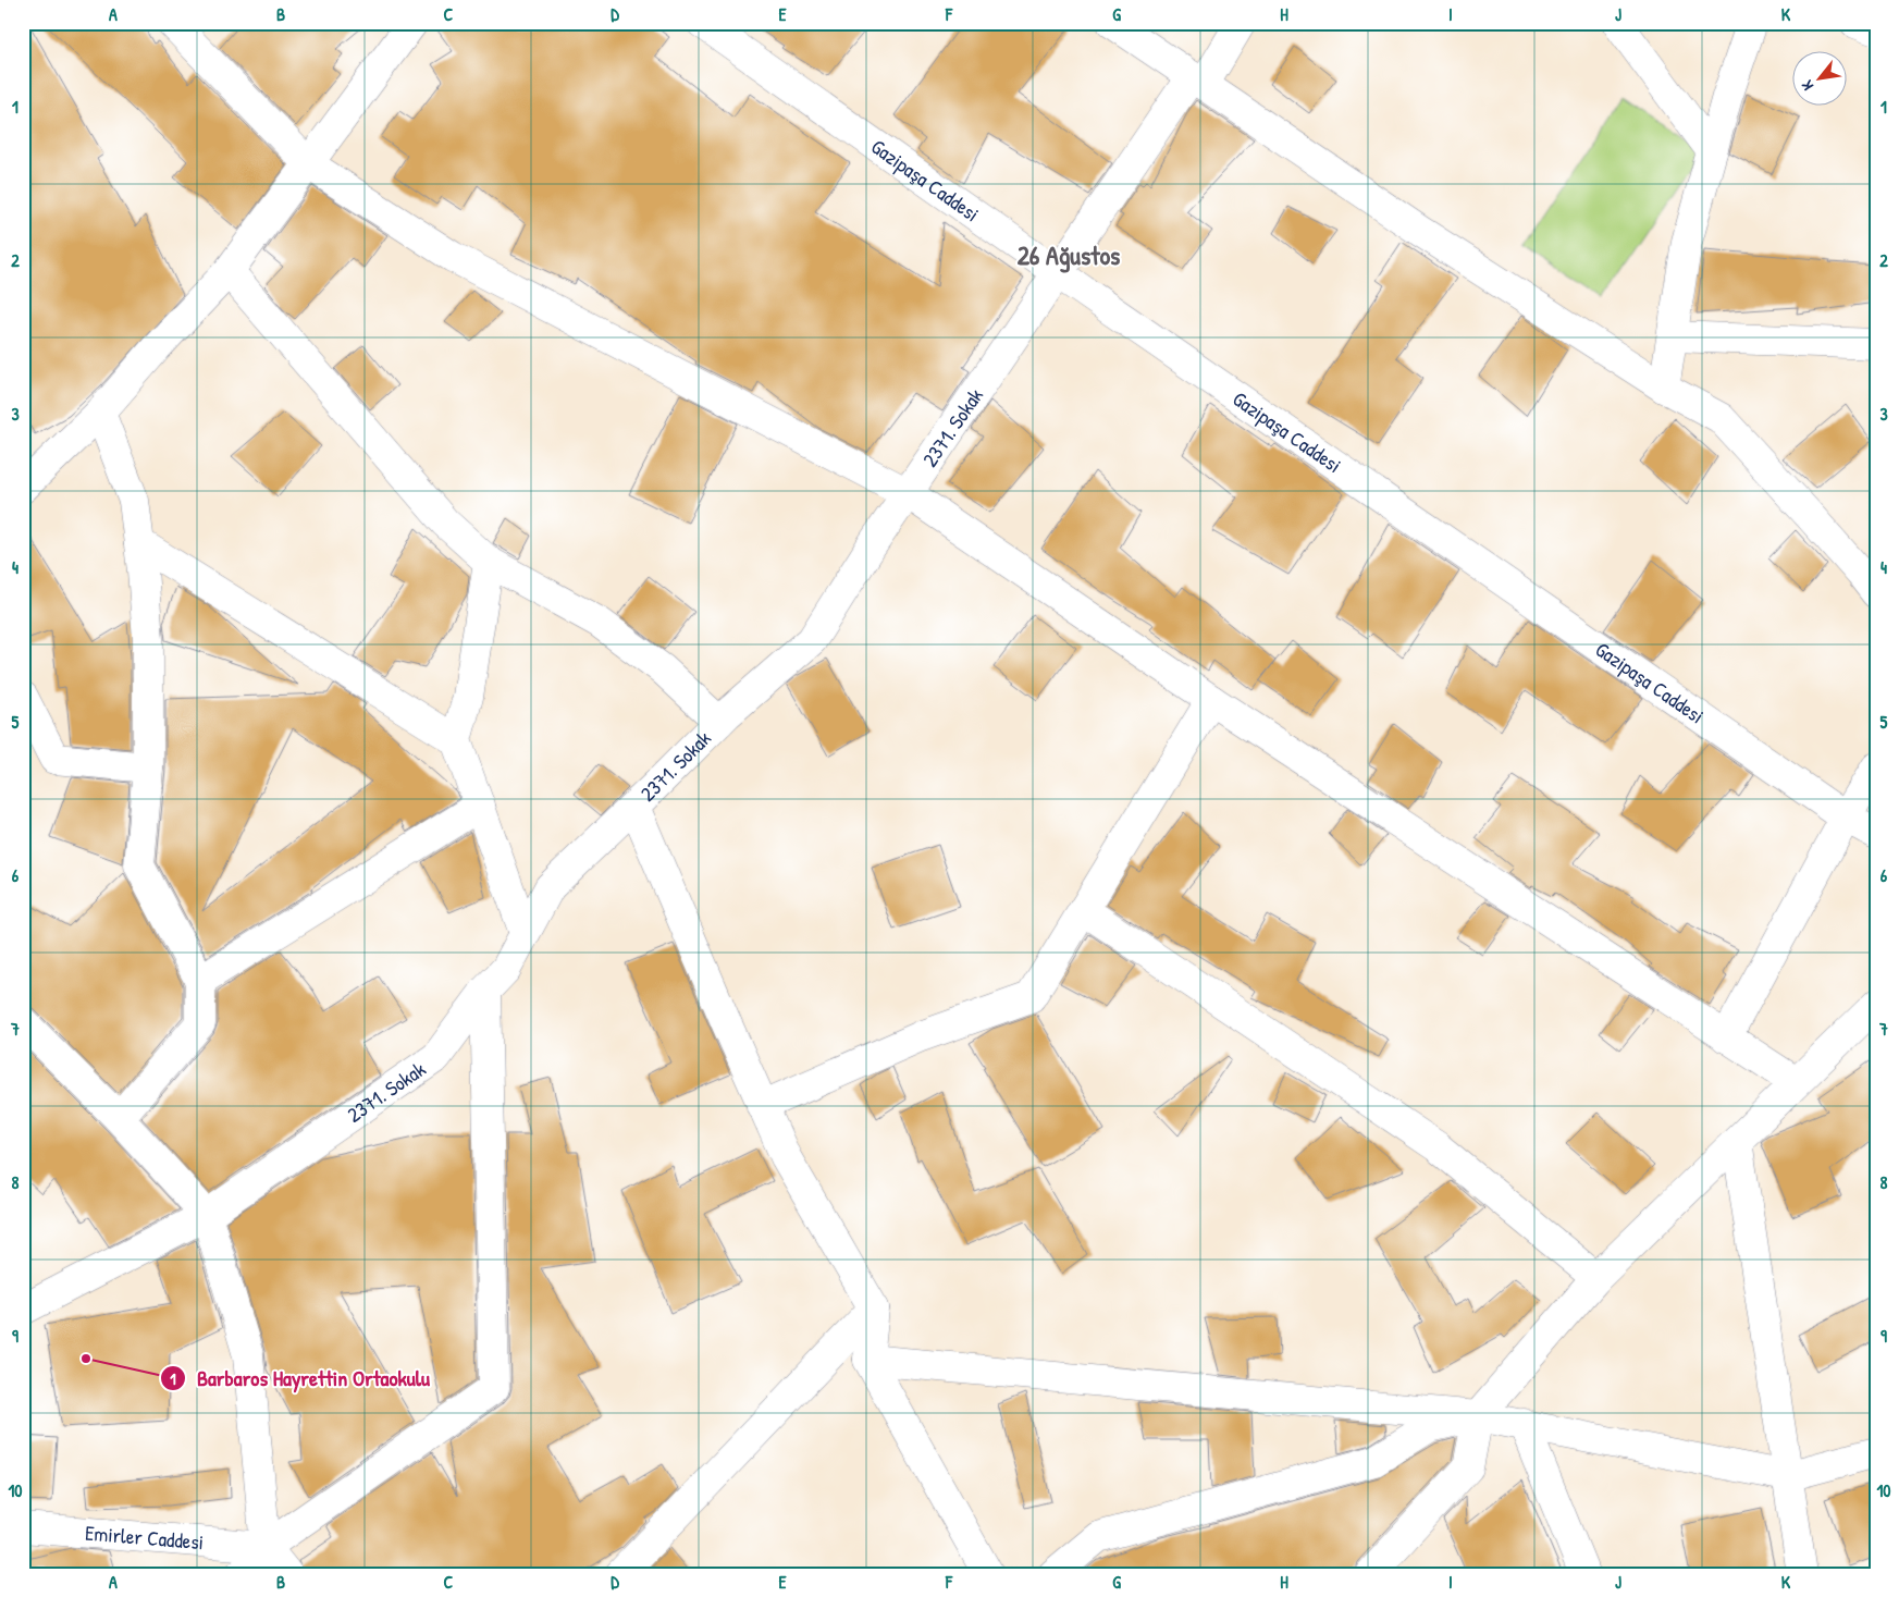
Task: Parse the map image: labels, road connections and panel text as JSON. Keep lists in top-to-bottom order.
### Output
{
  "streets": {
    "street": ["Gazipaşa Caddesi", "2371. Sokak", "Emirler Caddesi"]
  },
  "crossings": [
    ["Gazipaşa Caddesi", "2371. Sokak"]
  ],
  "districts": ["26 Ağustos"],
  "places": ["Barbaros Hayrettin Ortaokulu"],
  "north": "bottom left",
  "grid": {
    "columns": [
      "A",
      "B",
      "C",
      "D",
      "E",
      "F",
      "G",
      "H",
      "I",
      "J",
      "K"
    ],
    "rows": [
      "1",
      "2",
      "3",
      "4",
      "5",
      "6",
      "7",
      "8",
      "9",
      "10"
    ]
  }
}
